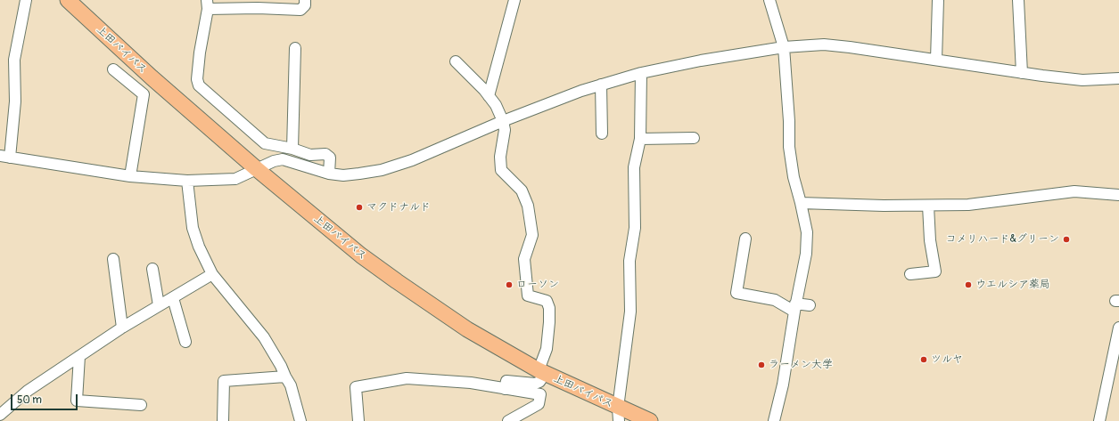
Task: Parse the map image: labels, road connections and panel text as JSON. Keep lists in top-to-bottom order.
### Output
{
  "streets": {
    "highway": ["上田バイパス"]
  },
  "places": [
    "マクドナルド",
    "コメリハード&グリーン",
    "ローソン",
    "ウエルシア薬局",
    "ツルヤ",
    "ラーメン大学"
  ],
  "scale_bar": "50 m"
}
